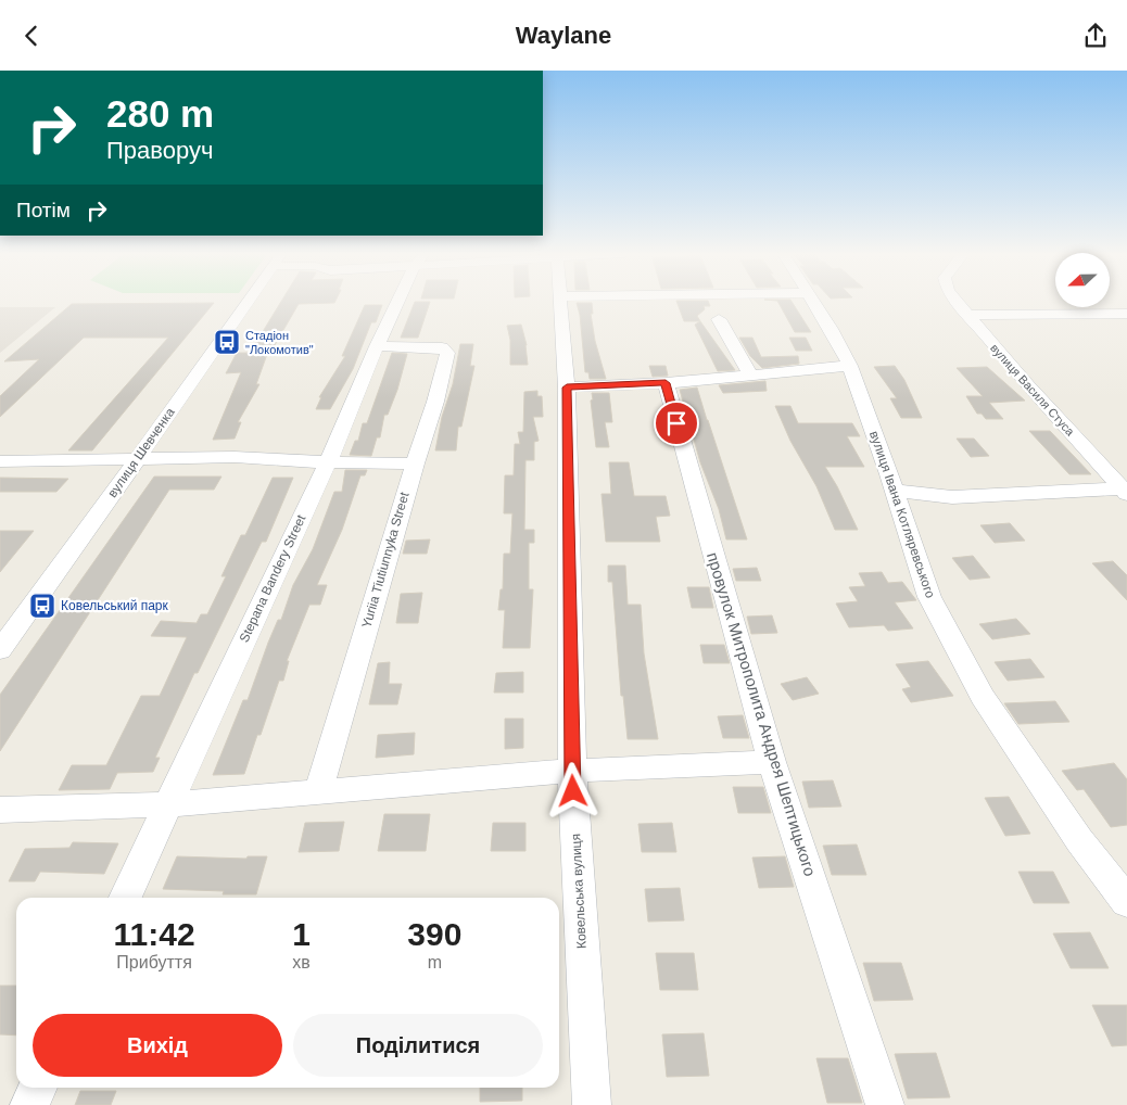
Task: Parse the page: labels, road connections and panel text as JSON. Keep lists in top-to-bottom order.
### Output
{
  "streets": {
    "street": [
      "вулиця Василя Стуса",
      "вулиця Шевченка",
      "вулиця Івана Котляревського",
      "Yuriia Tiutiunnyka Street",
      "Stepana Bandery Street",
      "провулок Митрополита Андрея Шептицького",
      "Ковельська вулиця"
    ]
  },
  "crossings": [
    ["Yuriia Tiutiunnyka Street", "Stepana Bandery Street"]
  ],
  "places": {
    "bus stop": ["Стадіон \"Локомотив\"", "Ковельський парк"]
  },
  "north": "left",
  "page": {
    "header": "Waylane",
    "turn": ["280 m", "Праворуч"],
    "then": "Потім",
    "eta": [
      "11:42",
      "Прибуття",
      "1",
      "хв",
      "390",
      "m"
    ],
    "buttons": ["Вихід", "Поділитися"]
  }
}
